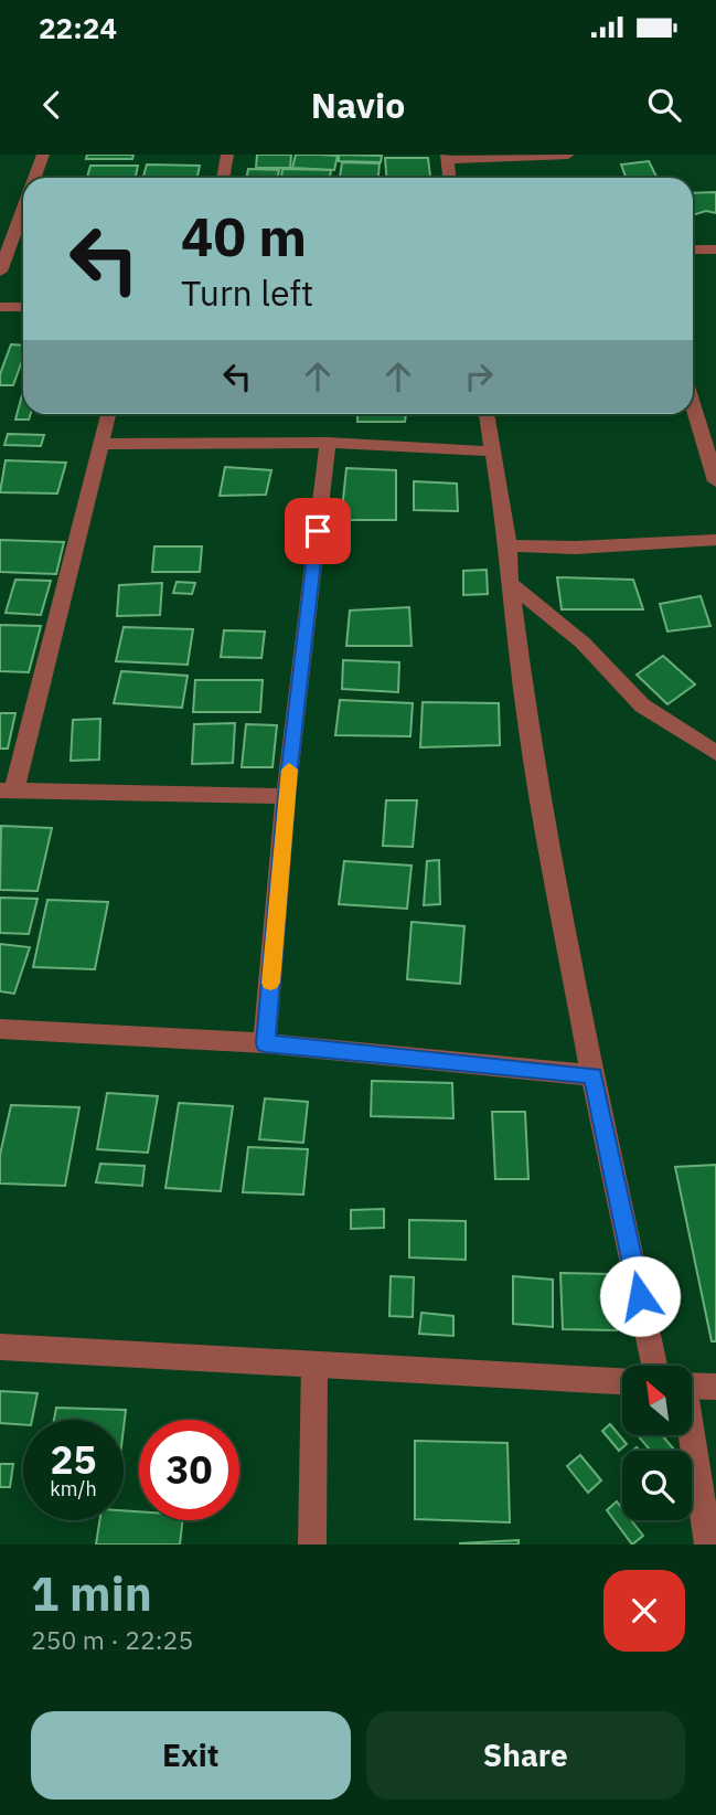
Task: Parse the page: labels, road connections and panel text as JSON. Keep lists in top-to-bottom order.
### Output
{
  "north": "top left",
  "page": {
    "status": "22:24",
    "header": "Navio",
    "turn": ["40 m", "Turn left"],
    "speed": "25 km/h",
    "limit": "30",
    "heading": ["1 min", "250 m · 22:25"],
    "buttons": ["Exit", "Share"]
  }
}
